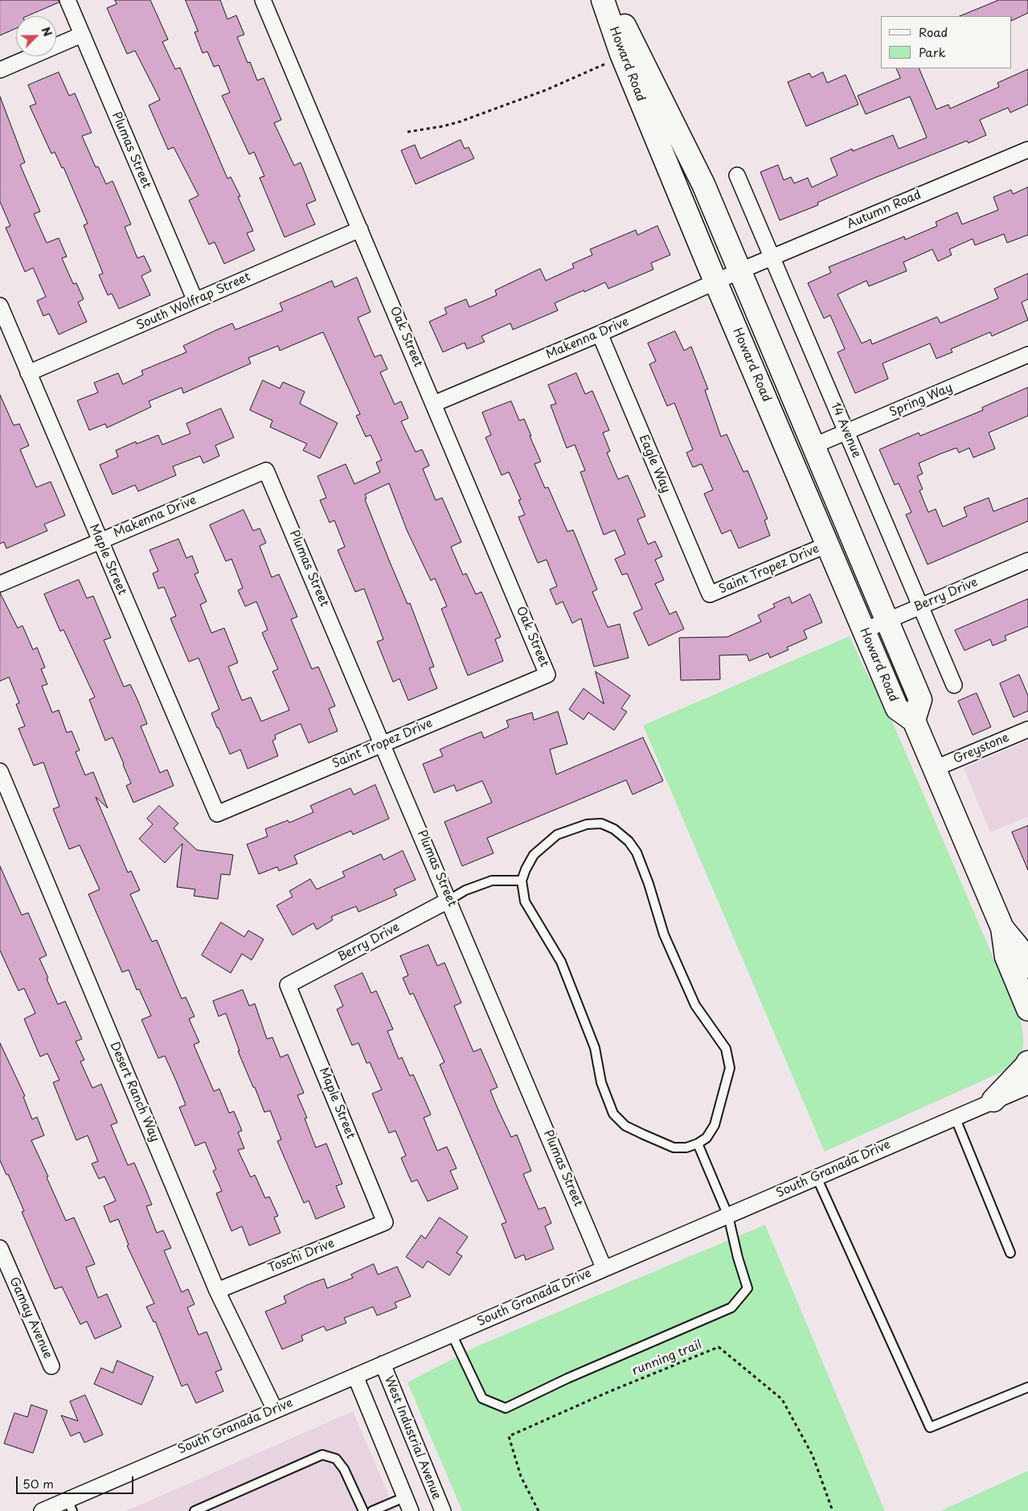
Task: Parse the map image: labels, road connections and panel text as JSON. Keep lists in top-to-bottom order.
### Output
{
  "streets": {
    "main road": ["Howard Road"],
    "street": [
      "Plumas Street",
      "Autumn Road",
      "South Wolfrap Street",
      "Oak Street",
      "Makenna Drive",
      "Spring Way",
      "14 Avenue",
      "Eagle Way",
      "Maple Street",
      "Saint Tropez Drive",
      "Berry Drive",
      "Greystone",
      "Desert Ranch Way",
      "South Granada Drive",
      "Toschi Drive",
      "Gamay Avenue",
      "West Industrial Avenue"
    ],
    "path": ["running trail"]
  },
  "crossings": [
    ["Howard Road", "Autumn Road"],
    ["Howard Road", "Makenna Drive"],
    ["Howard Road", "Spring Way"],
    ["Howard Road", "Saint Tropez Drive"],
    ["Howard Road", "Berry Drive"],
    ["Plumas Street", "South Wolfrap Street"],
    ["Plumas Street", "Makenna Drive"],
    ["Plumas Street", "Saint Tropez Drive"],
    ["Plumas Street", "Berry Drive"],
    ["Plumas Street", "South Granada Drive"],
    ["Autumn Road", "Makenna Drive"],
    ["Autumn Road", "14 Avenue"],
    ["South Wolfrap Street", "Oak Street"],
    ["South Wolfrap Street", "Maple Street"],
    ["Oak Street", "Makenna Drive"],
    ["Oak Street", "Saint Tropez Drive"],
    ["Makenna Drive", "Eagle Way"],
    ["Makenna Drive", "Maple Street"],
    ["Spring Way", "14 Avenue"],
    ["14 Avenue", "Berry Drive"],
    ["Eagle Way", "Saint Tropez Drive"],
    ["Maple Street", "Saint Tropez Drive"],
    ["Maple Street", "Berry Drive"],
    ["Maple Street", "Toschi Drive"],
    ["Desert Ranch Way", "South Granada Drive"],
    ["Desert Ranch Way", "Toschi Drive"],
    ["South Granada Drive", "West Industrial Avenue"]
  ],
  "legend": ["Road", "Park"],
  "scale_bar": "50 m",
  "north": "top right"
}
